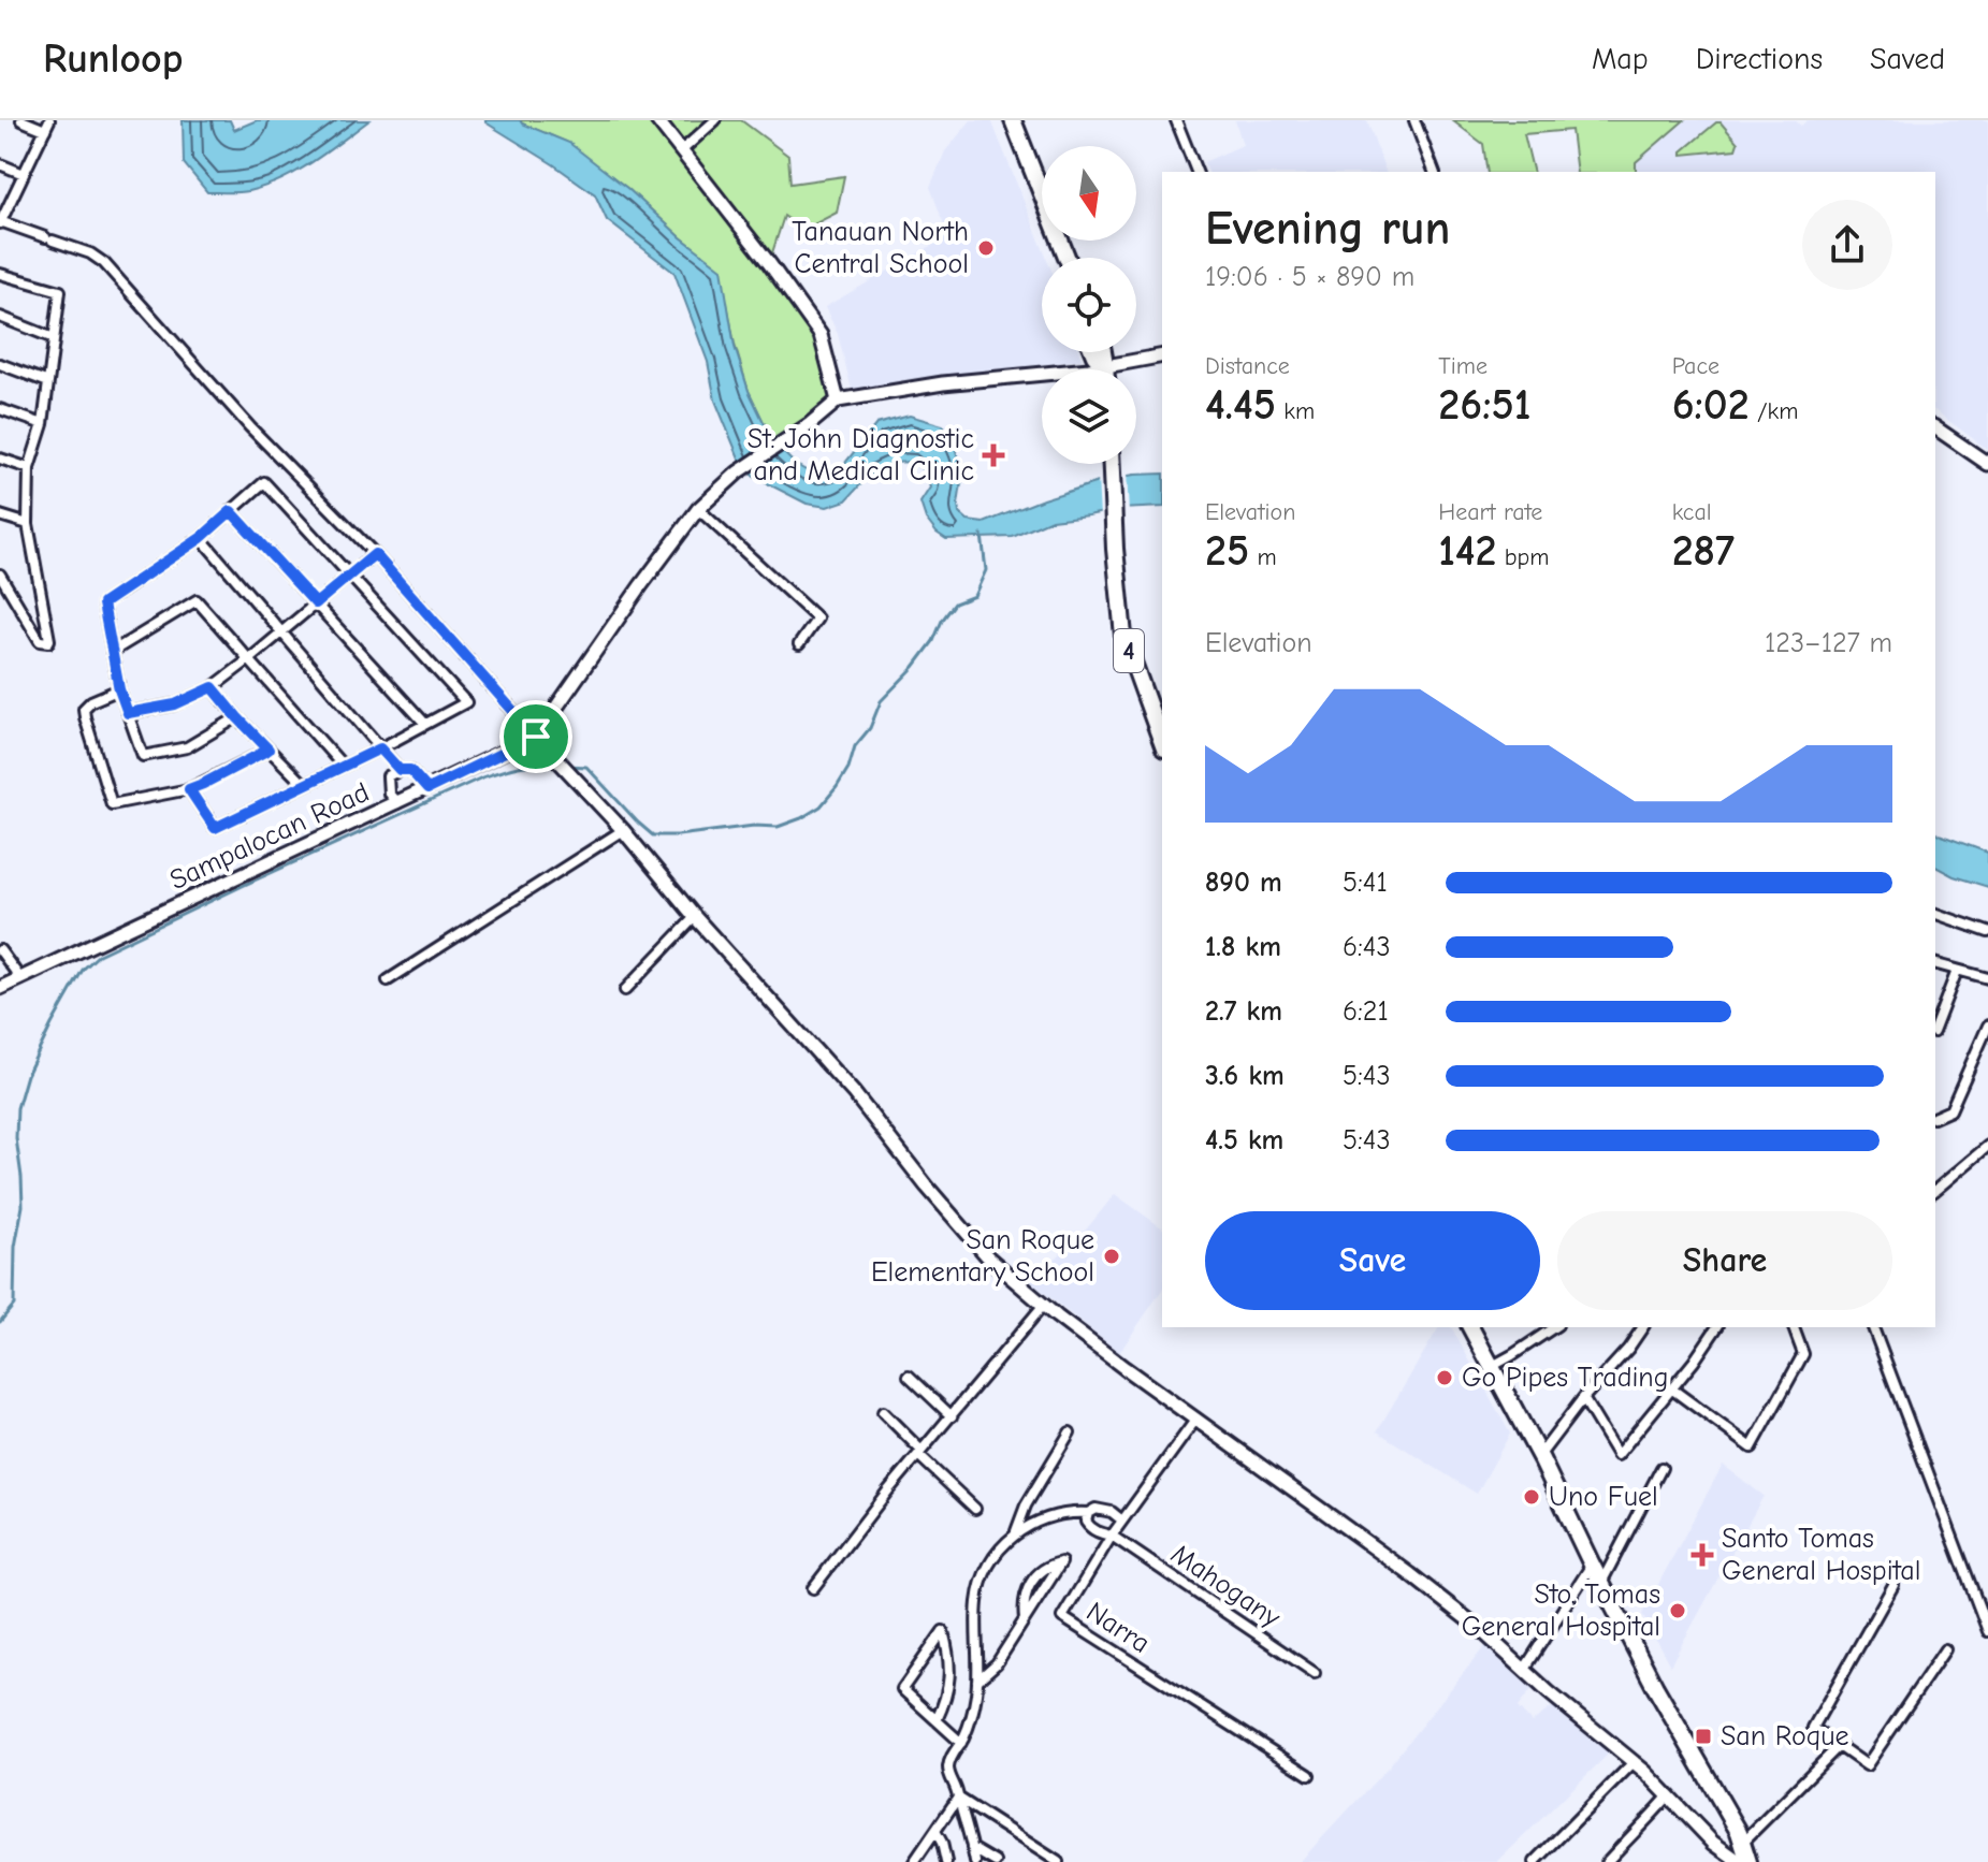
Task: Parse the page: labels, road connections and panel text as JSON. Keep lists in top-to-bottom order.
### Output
{
  "streets": {
    "highway": ["4"],
    "street": ["Sampalocan Road", "Mahogany", "Narra"]
  },
  "crossings": [
    ["Mahogany", "Narra"]
  ],
  "places": {
    "other": [
      "Tanauan North Central School",
      "San Roque Elementary School",
      "Go Pipes Trading",
      "Uno Fuel",
      "Sto. Tomas General Hospital"
    ],
    "health": ["St. John Diagnostic and Medical Clinic", "Santo Tomas General Hospital"],
    "transit": ["San Roque"]
  },
  "north": "bottom",
  "page": {
    "header": "Runloop",
    "nav": ["Map", "Directions", "Saved"],
    "heading": ["Evening run", "19:06 · 5 × 890 m"],
    "stats": [
      ["Distance", "4.45 km"],
      ["Time", "26:51"],
      ["Pace", "6:02 /km"],
      ["Elevation", "25 m"],
      ["Heart rate", "142 bpm"],
      ["kcal", "287"]
    ],
    "chart": ["Elevation", "123–127 m"],
    "list": [
      {
        "name": "890 m",
        "note": "5:41"
      },
      {
        "name": "1.8 km",
        "note": "6:43"
      },
      {
        "name": "2.7 km",
        "note": "6:21"
      },
      {
        "name": "3.6 km",
        "note": "5:43"
      },
      {
        "name": "4.5 km",
        "note": "5:43"
      }
    ],
    "buttons": ["Save", "Share"]
  }
}
